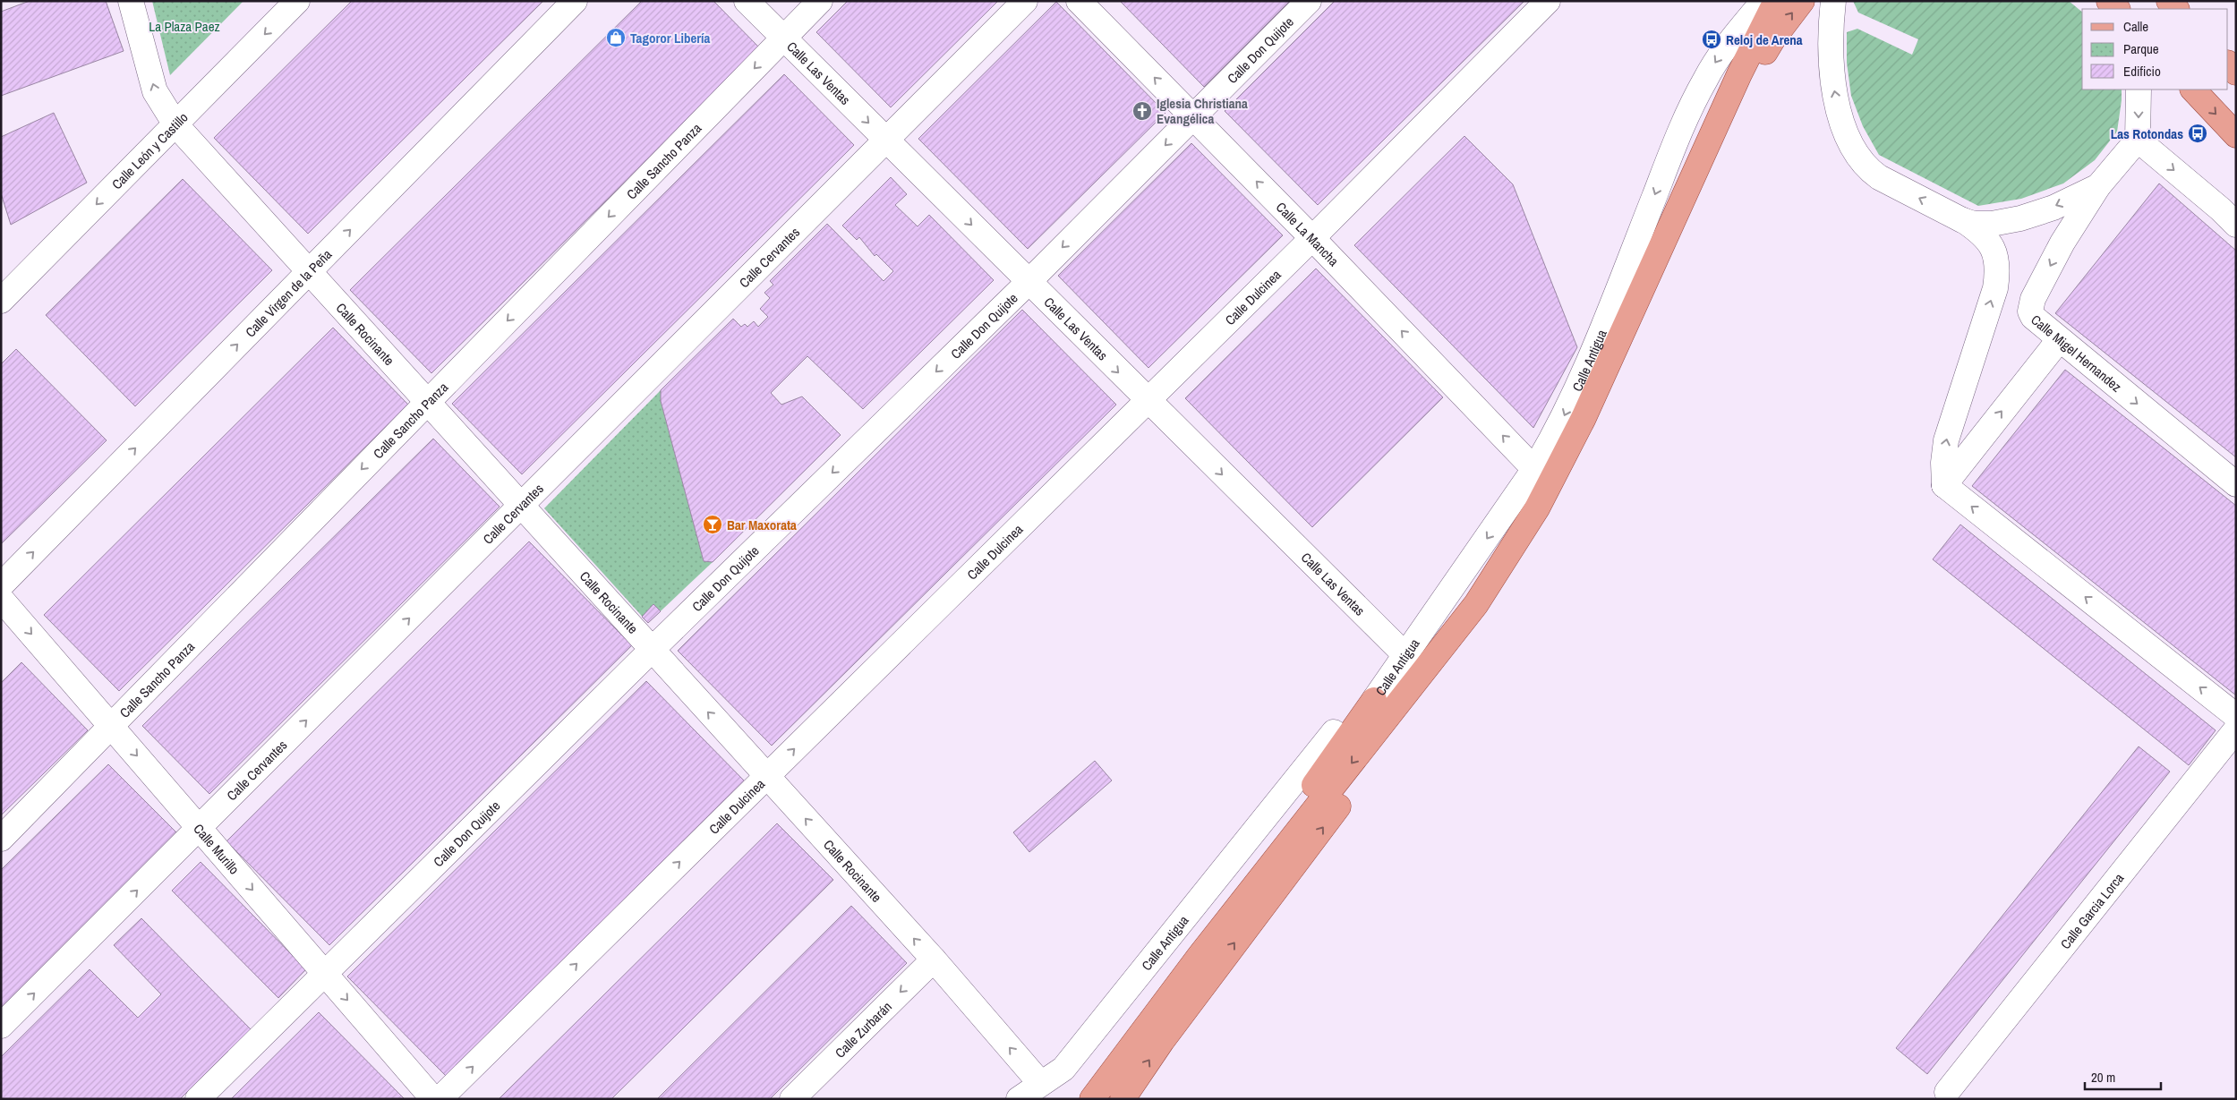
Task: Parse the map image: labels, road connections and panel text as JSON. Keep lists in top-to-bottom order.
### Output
{
  "streets": {
    "street": [
      "Calle Don Quijote",
      "Calle Las Ventas",
      "Calle León y Castillo",
      "Calle Sancho Panza",
      "Calle La Mancha",
      "Calle Cervantes",
      "Calle Virgen de la Peña",
      "Calle Dulcinea",
      "Calle Rocinante",
      "Calle Migel Hernandez",
      "Calle Antigua",
      "Calle Murillo",
      "Calle Garcia Lorca",
      "Calle Zurbarán"
    ]
  },
  "crossings": [
    ["Calle Don Quijote", "Calle Las Ventas"],
    ["Calle Don Quijote", "Calle La Mancha"],
    ["Calle Don Quijote", "Calle Rocinante"],
    ["Calle Don Quijote", "Calle Murillo"],
    ["Calle Las Ventas", "Calle Sancho Panza"],
    ["Calle Las Ventas", "Calle Cervantes"],
    ["Calle Las Ventas", "Calle Dulcinea"],
    ["Calle Las Ventas", "Calle Antigua"],
    ["Calle León y Castillo", "Calle Rocinante"],
    ["Calle Sancho Panza", "Calle Rocinante"],
    ["Calle Sancho Panza", "Calle Murillo"],
    ["Calle La Mancha", "Calle Dulcinea"],
    ["Calle La Mancha", "Calle Antigua"],
    ["Calle Cervantes", "Calle Rocinante"],
    ["Calle Cervantes", "Calle Murillo"],
    ["Calle Virgen de la Peña", "Calle Rocinante"],
    ["Calle Dulcinea", "Calle Rocinante"],
    ["Calle Rocinante", "Calle Antigua"],
    ["Calle Rocinante", "Calle Zurbarán"]
  ],
  "one_way": [
    "Calle Don Quijote",
    "Calle Las Ventas",
    "Calle León y Castillo",
    "Calle Sancho Panza",
    "Calle La Mancha",
    "Calle Cervantes",
    "Calle Virgen de la Peña",
    "Calle Dulcinea",
    "Calle Rocinante",
    "Calle Antigua",
    "Calle Murillo",
    "Calle Zurbarán"
  ],
  "parks": ["La Plaza Paez"],
  "places": {
    "shop": ["Tagoror Libería"],
    "bus stop": ["Reloj de Arena", "Las Rotondas"],
    "church": ["Iglesia Christiana Evangélica"],
    "bar": ["Bar Maxorata"]
  },
  "legend": ["Calle", "Parque", "Edificio"],
  "scale_bar": "20 m"
}
